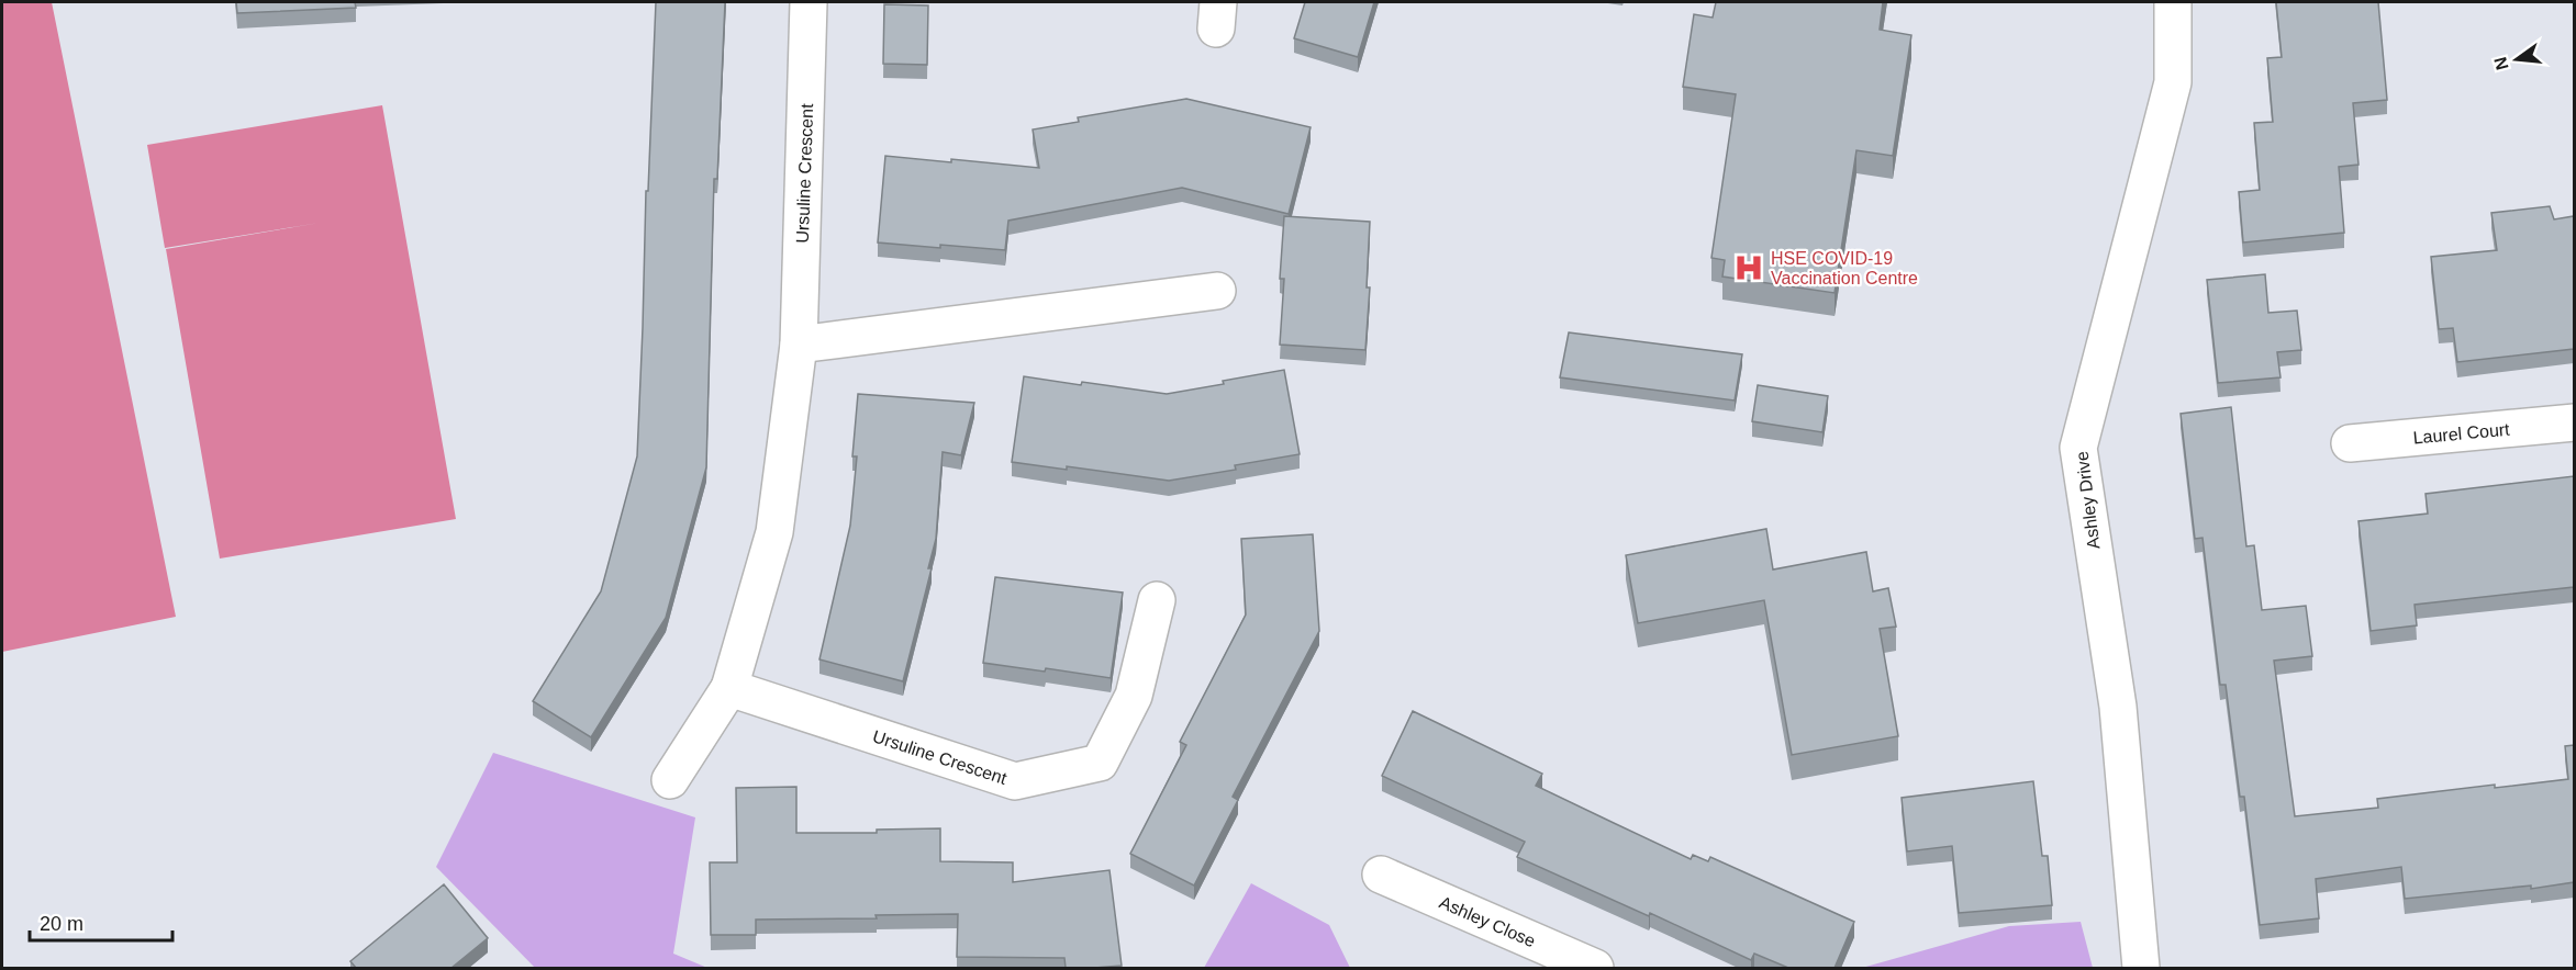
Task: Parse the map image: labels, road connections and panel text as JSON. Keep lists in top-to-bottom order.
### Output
{
  "streets": {
    "street": [
      "Ursuline Crescent",
      "Laurel Court",
      "Ashley Drive",
      "Ashley Close"
    ]
  },
  "places": {
    "hospital": ["HSE COVID-19 Vaccination Centre"]
  },
  "scale_bar": "20 m",
  "north": "left"
}
